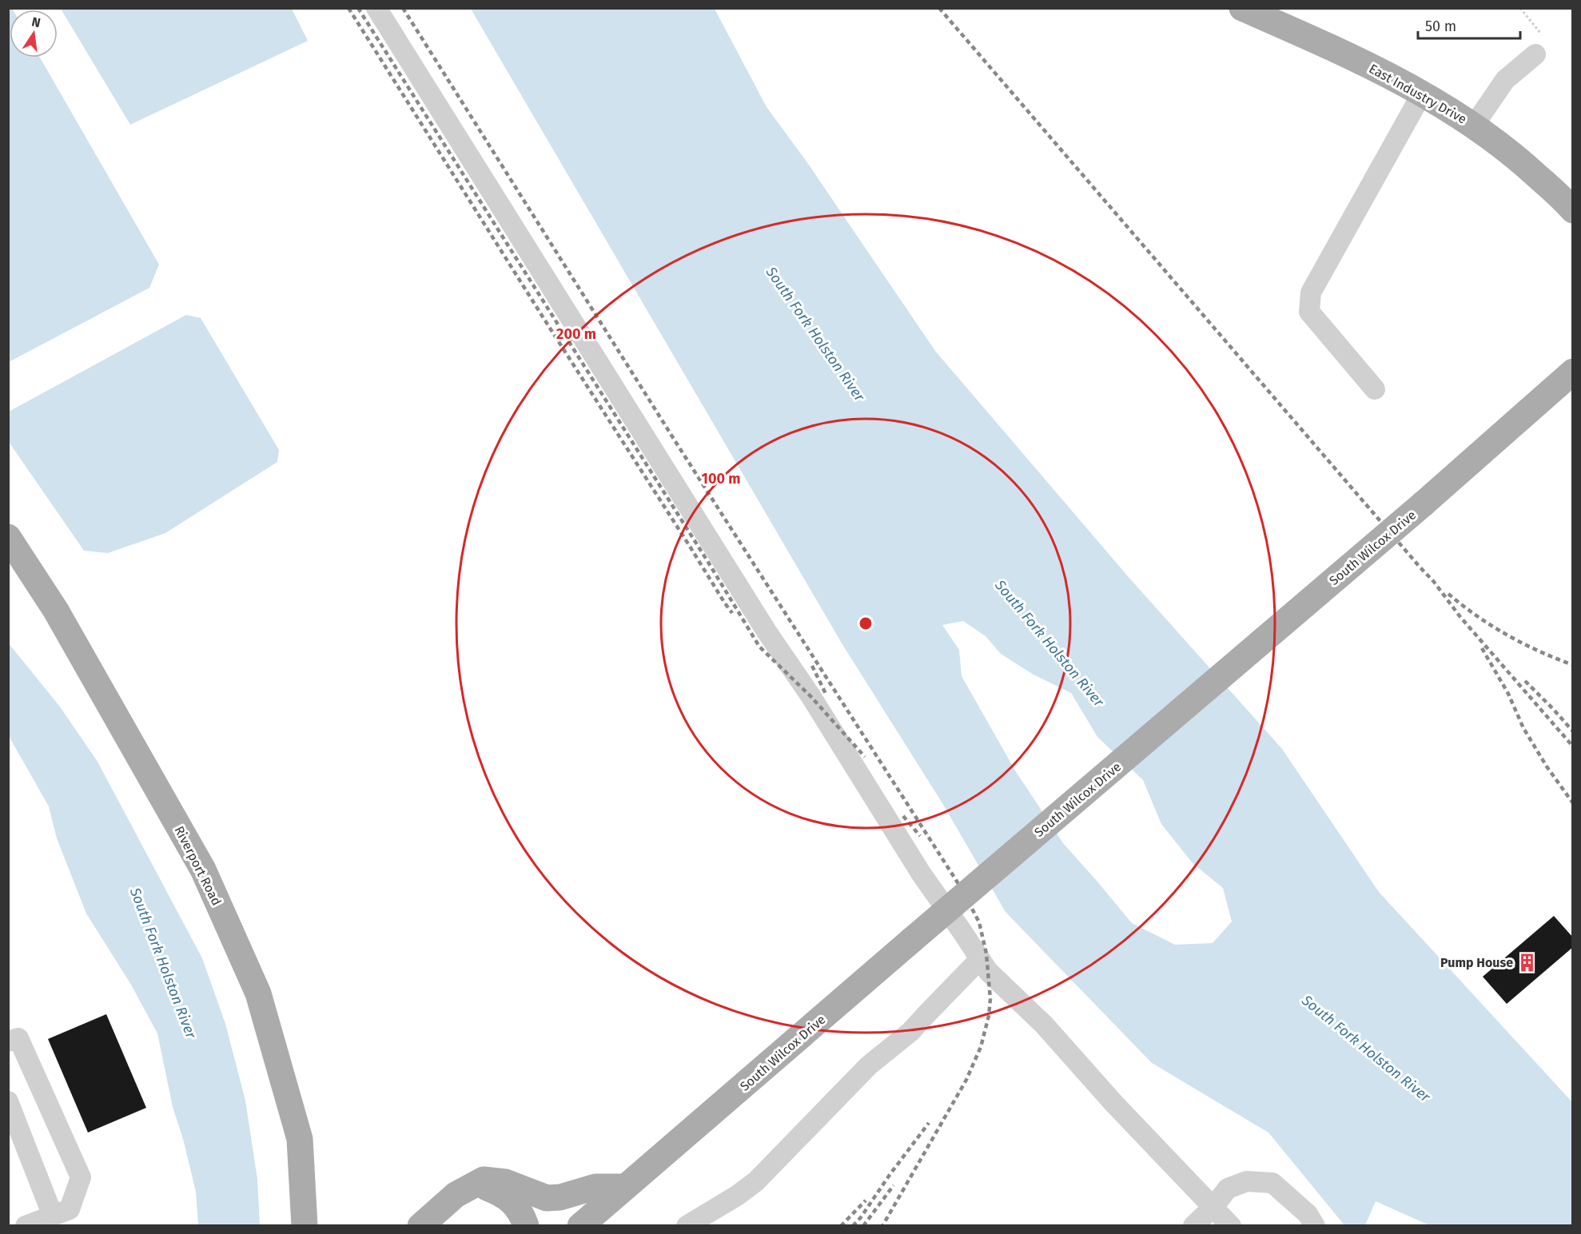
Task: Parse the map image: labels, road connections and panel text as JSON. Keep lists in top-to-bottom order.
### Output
{
  "streets": {
    "main road": ["East Industry Drive", "South Wilcox Drive", "Riverport Road"]
  },
  "water": ["South Fork Holston River"],
  "places": {
    "building": ["Pump House"]
  },
  "scale_bar": "50 m",
  "north": "top",
  "rings": ["200 m", "100 m"]
}
